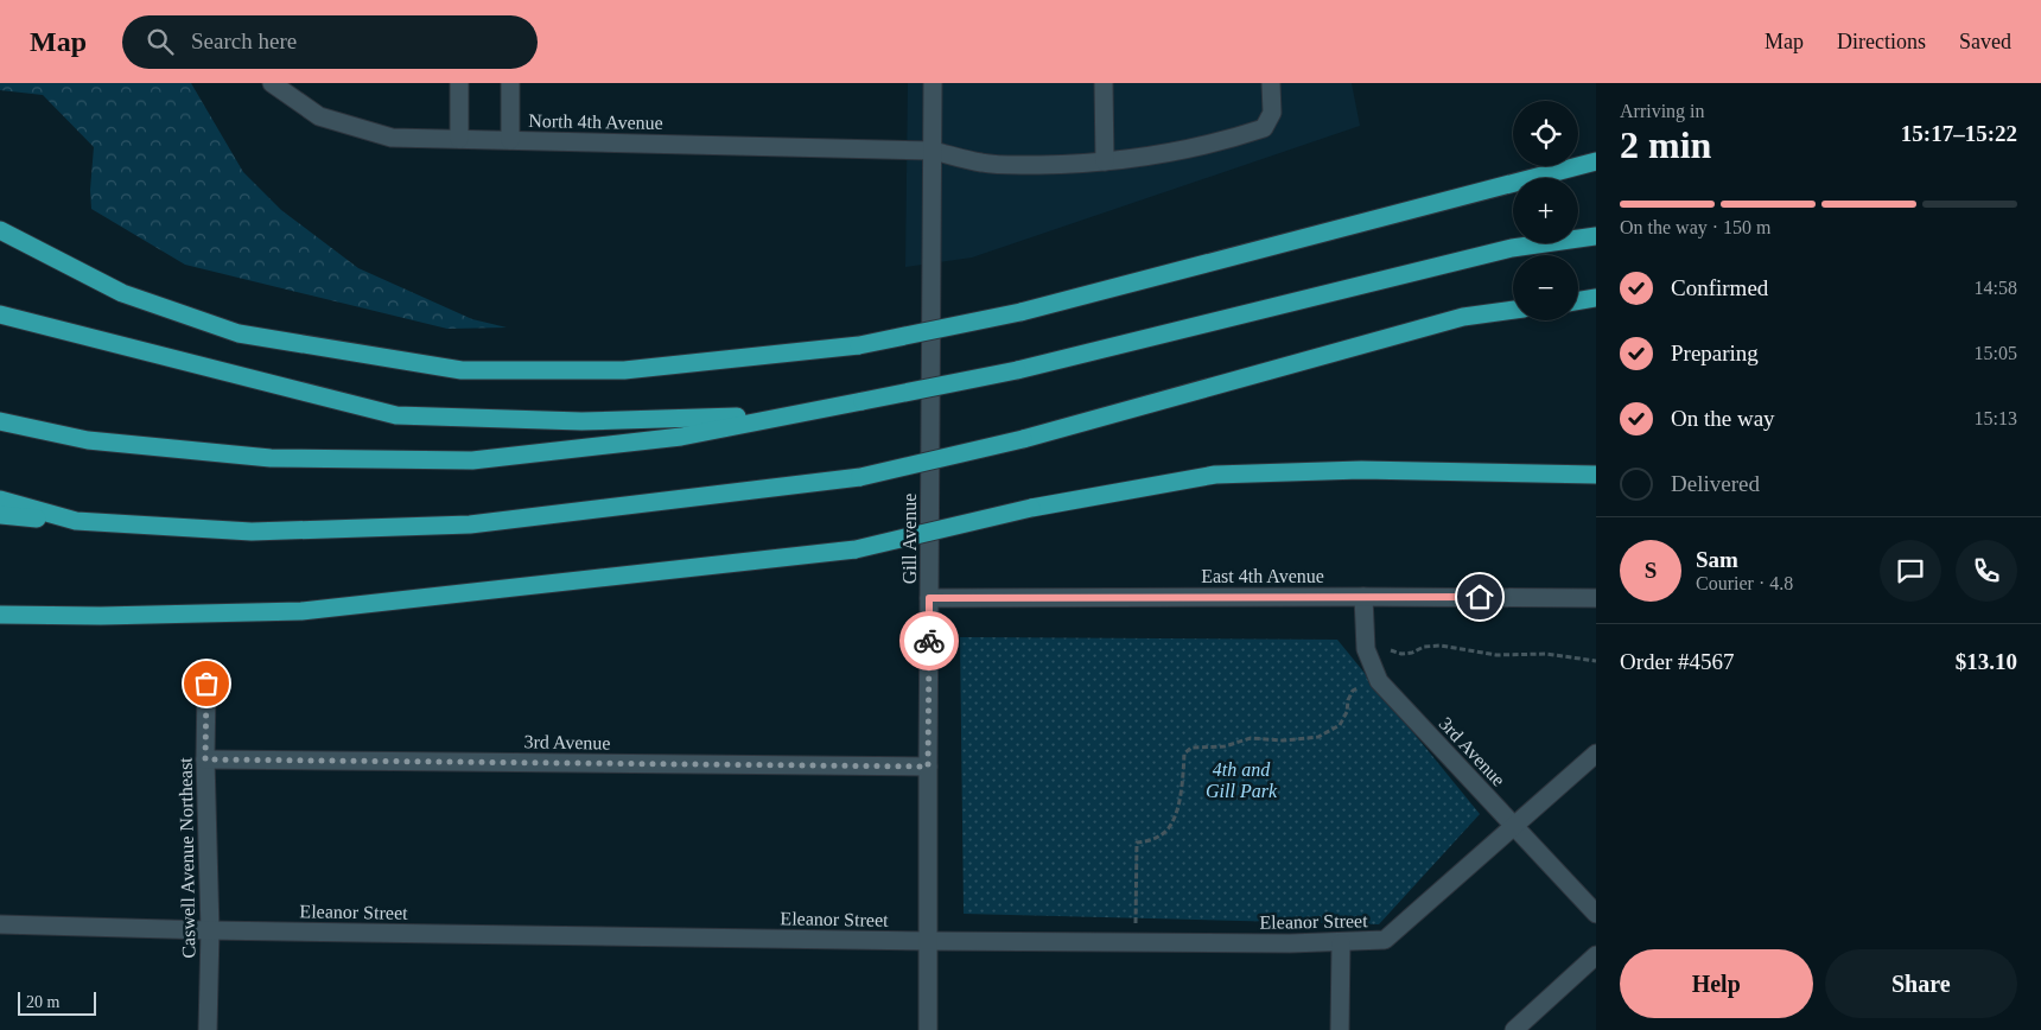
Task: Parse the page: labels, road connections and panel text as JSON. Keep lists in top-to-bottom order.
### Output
{
  "streets": {
    "street": [
      "North 4th Avenue",
      "Gill Avenue",
      "East 4th Avenue",
      "3rd Avenue",
      "Caswell Avenue Northeast",
      "Eleanor Street"
    ]
  },
  "crossings": [
    ["North 4th Avenue", "Gill Avenue"],
    ["Gill Avenue", "East 4th Avenue"],
    ["Gill Avenue", "3rd Avenue"],
    ["Gill Avenue", "Eleanor Street"],
    ["East 4th Avenue", "3rd Avenue"],
    ["3rd Avenue", "Caswell Avenue Northeast"],
    ["3rd Avenue", "Eleanor Street"],
    ["Caswell Avenue Northeast", "Eleanor Street"]
  ],
  "parks": ["4th and Gill Park"],
  "scale_bar": "20 m",
  "page": {
    "header": "Map",
    "search": "Search here",
    "nav": ["Map", "Directions", "Saved"],
    "heading": ["2 min", "Arriving in", "15:17–15:22"],
    "panel": [
      "Sam",
      "Courier · 4.8",
      "Order #4567",
      "$13.10"
    ],
    "map_buttons": ["+", "−"],
    "bar": "On the way · 150 m",
    "list": [
      ["Confirmed", "14:58"],
      ["Preparing", "15:05"],
      ["On the way", "15:13"],
      "Delivered"
    ],
    "round": "S",
    "buttons": ["Help", "Share"],
    "scale": "20 m"
  }
}
